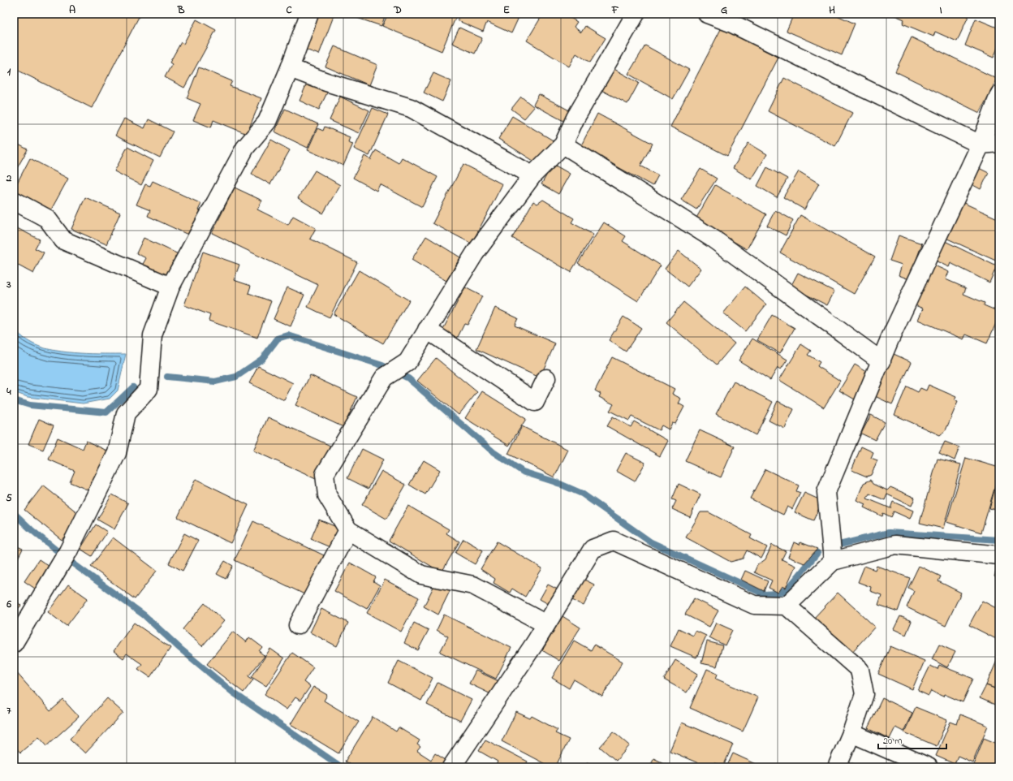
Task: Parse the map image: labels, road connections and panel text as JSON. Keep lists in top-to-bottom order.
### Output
{
  "scale_bar": "20 m",
  "grid": {
    "columns": [
      "A",
      "B",
      "C",
      "D",
      "E",
      "F",
      "G",
      "H",
      "I"
    ],
    "rows": [
      "1",
      "2",
      "3",
      "4",
      "5",
      "6",
      "7"
    ]
  }
}
